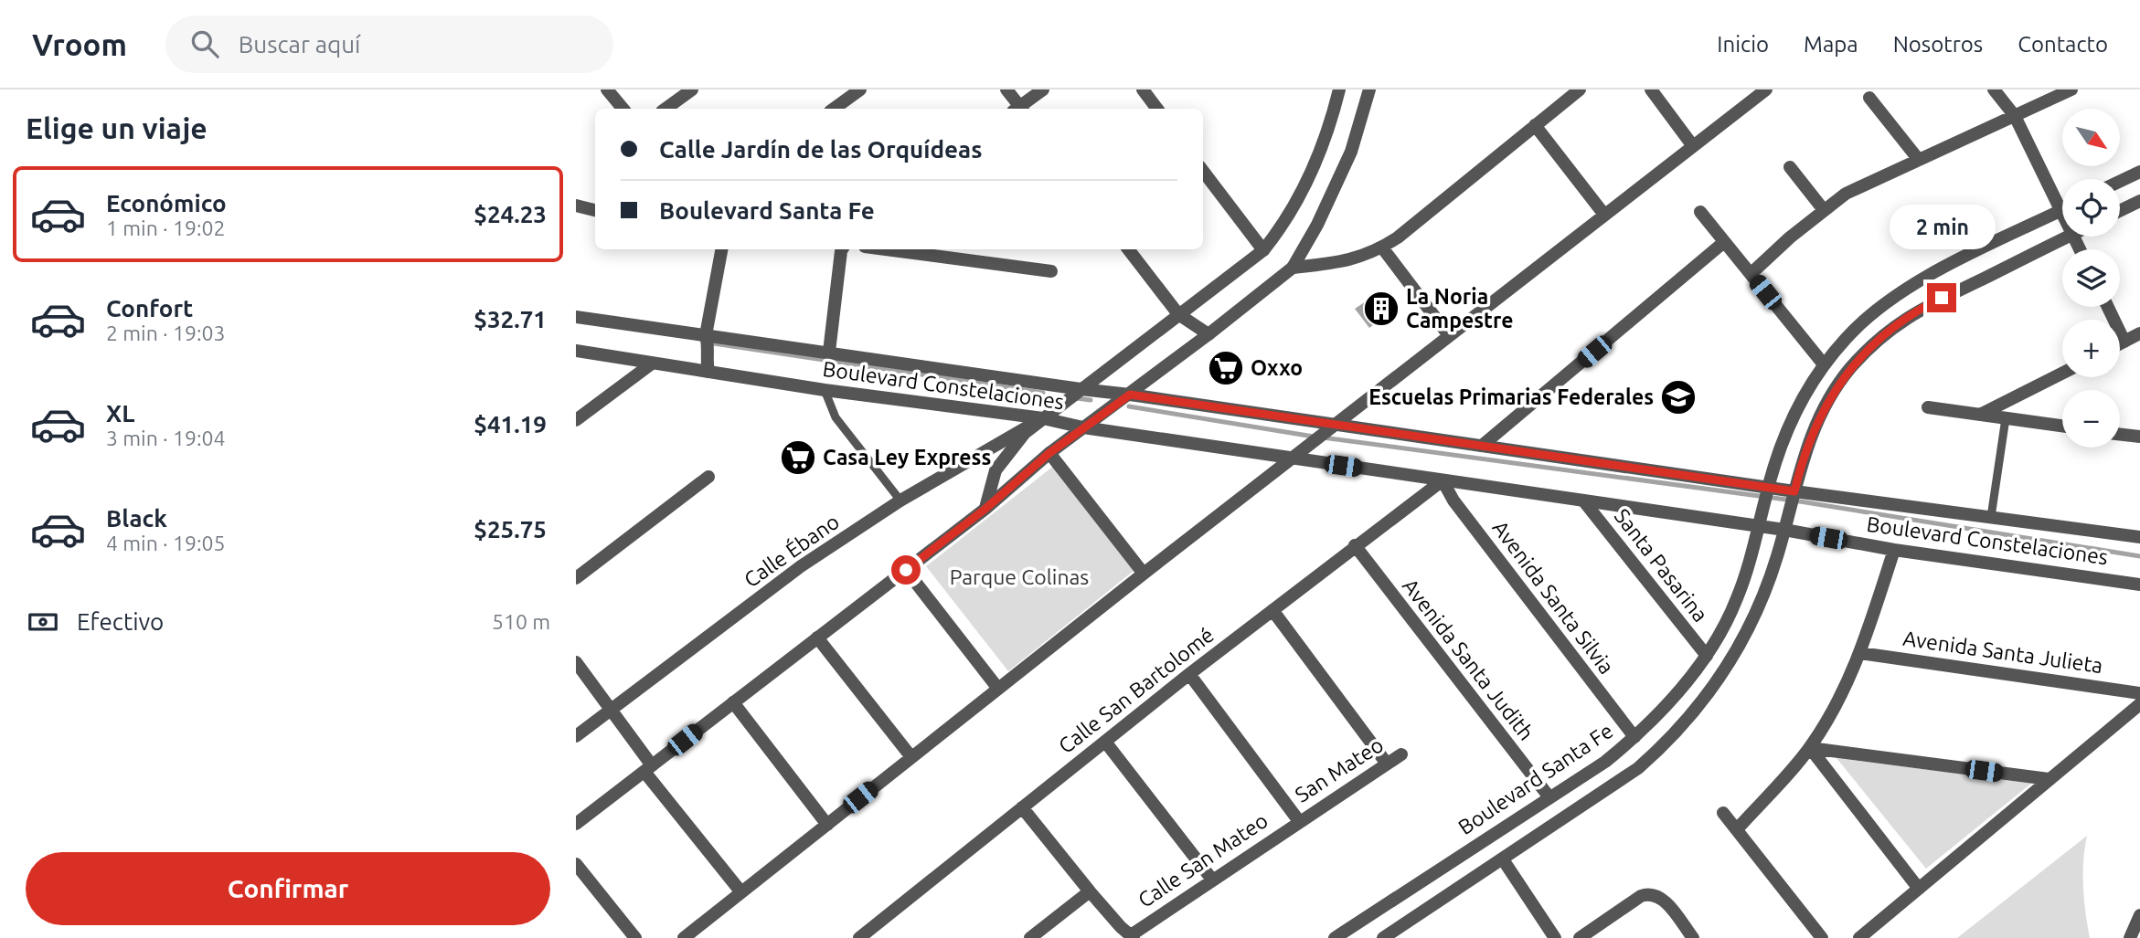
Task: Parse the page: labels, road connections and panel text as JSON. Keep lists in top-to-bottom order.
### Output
{
  "streets": {
    "street": [
      "Boulevard Constelaciones",
      "Calle Ébano",
      "Santa Pasarina",
      "Avenida Santa Silvia",
      "Avenida Santa Julieta",
      "Avenida Santa Judith",
      "Calle San Bartolomé",
      "San Mateo",
      "Boulevard Santa Fe",
      "Calle San Mateo"
    ]
  },
  "crossings": [
    ["Boulevard Constelaciones", "Calle Ébano"],
    ["Boulevard Constelaciones", "Santa Pasarina"],
    ["Boulevard Constelaciones", "Avenida Santa Silvia"],
    ["Boulevard Constelaciones", "Calle San Bartolomé"],
    ["Boulevard Constelaciones", "Boulevard Santa Fe"],
    ["Santa Pasarina", "Boulevard Santa Fe"],
    ["Avenida Santa Silvia", "Calle San Bartolomé"],
    ["Avenida Santa Silvia", "Boulevard Santa Fe"],
    ["Avenida Santa Judith", "Calle San Bartolomé"],
    ["Avenida Santa Judith", "Boulevard Santa Fe"],
    ["San Mateo", "Calle San Mateo"]
  ],
  "parks": ["Parque Colinas"],
  "places": {
    "building": ["La Noria Campestre"],
    "supermarket": ["Oxxo", "Casa Ley Express"],
    "school or university": ["Escuelas Primarias Federales"]
  },
  "north": "bottom right",
  "page": {
    "header": "Vroom",
    "search": "Buscar aquí",
    "nav": [
      "Inicio",
      "Mapa",
      "Nosotros",
      "Contacto"
    ],
    "heading": "Elige un viaje",
    "map_buttons": ["+", "−"],
    "banner": ["Calle Jardín de las Orquídeas", "Boulevard Santa Fe"],
    "list": [
      {
        "name": "Económico",
        "note": "1 min · 19:02",
        "value": "$24.23"
      },
      {
        "name": "Confort",
        "note": "2 min · 19:03",
        "value": "$32.71"
      },
      {
        "name": "XL",
        "note": "3 min · 19:04",
        "value": "$41.19"
      },
      {
        "name": "Black",
        "note": "4 min · 19:05",
        "value": "$25.75"
      }
    ],
    "bubble": "2 min",
    "pay": ["Efectivo", "510 m"],
    "buttons": "Confirmar"
  }
}
